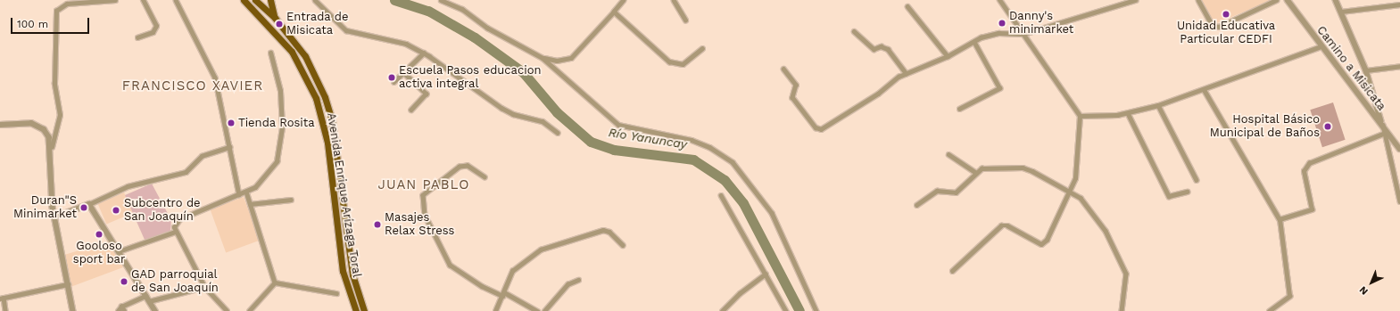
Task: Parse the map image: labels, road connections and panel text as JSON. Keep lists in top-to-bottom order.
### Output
{
  "streets": {
    "main road": ["Avenida Enrique Arízaga Toral"],
    "street": ["Camino a Misicata"]
  },
  "districts": ["FRANCISCO XAVIER", "JUAN PABLO"],
  "water": ["Río Yanuncay"],
  "places": [
    "Unidad Educativa Particular CEDFI",
    "Danny's minimarket",
    "Entrada de Misicata",
    "Escuela Pasos educacion activa integral",
    "Tienda Rosita",
    "Hospital Básico Municipal de Baños",
    "Duran\"S Minimarket",
    "Subcentro de San Joaquín",
    "Masajes Relax Stress",
    "Gooloso sport bar",
    "GAD parroquial de San Joaquín"
  ],
  "scale_bar": "100 m",
  "north": "bottom left"
}
